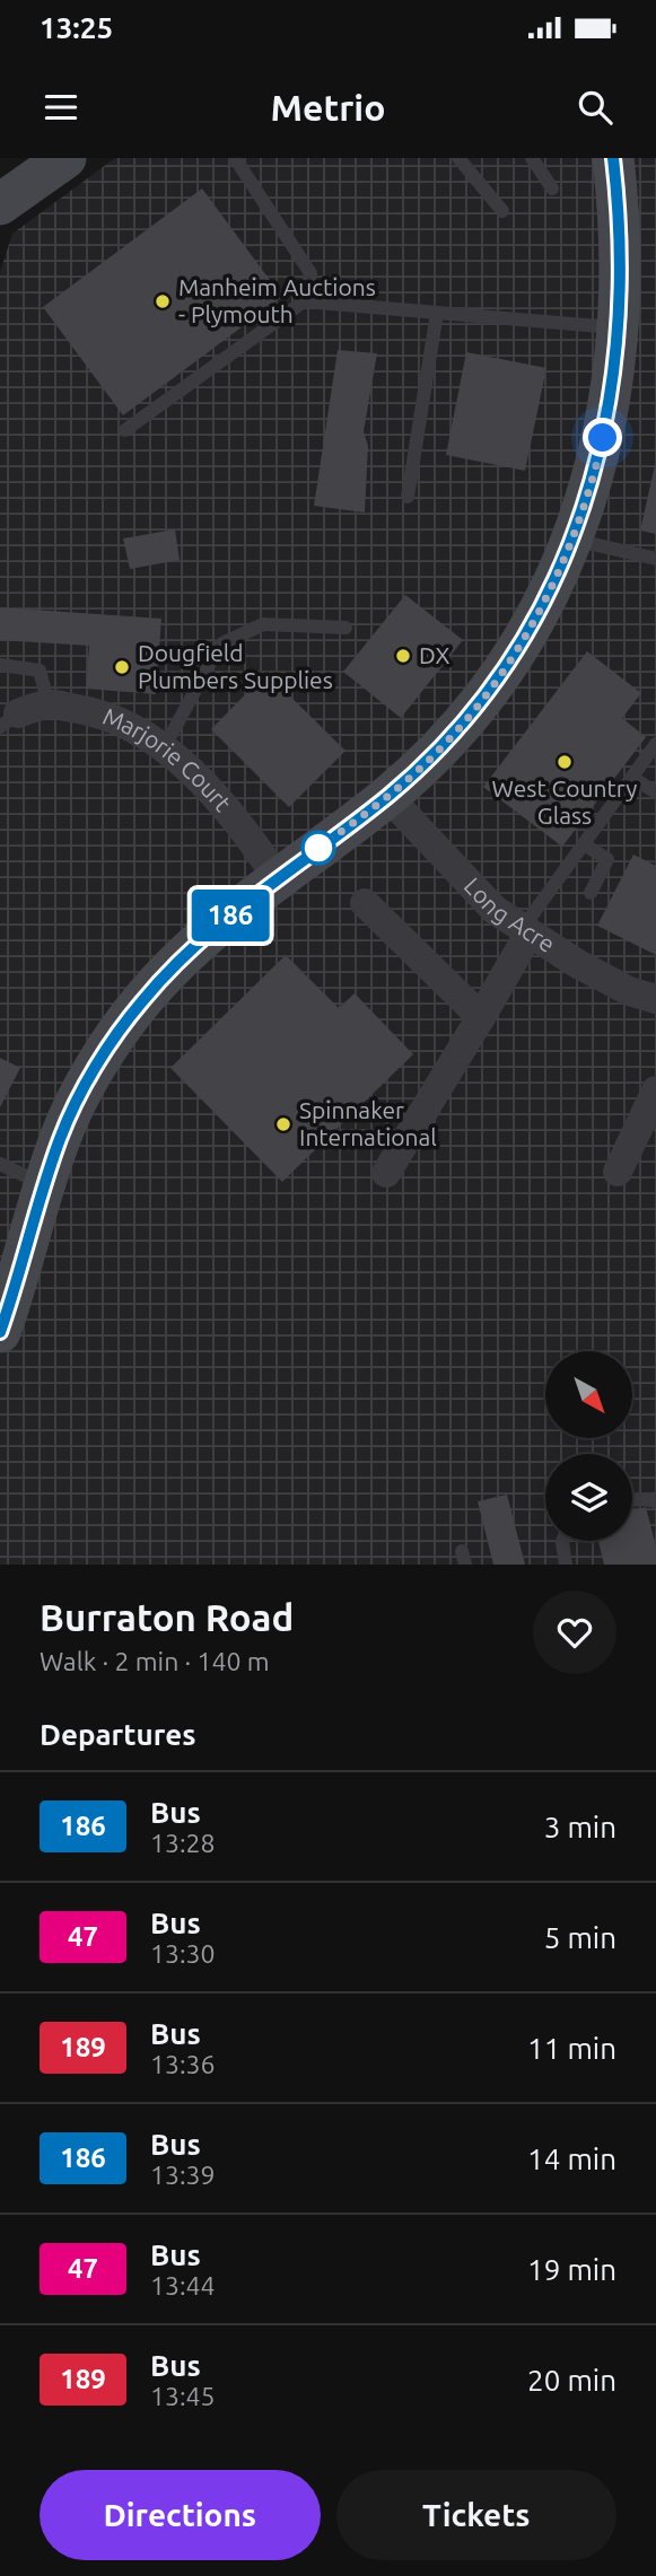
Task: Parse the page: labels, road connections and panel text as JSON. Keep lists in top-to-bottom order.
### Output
{
  "streets": {
    "street": ["Marjorie Court", "Long Acre"]
  },
  "places": [
    "Manheim Auctions - Plymouth",
    "DX",
    "Dougfield Plumbers Supplies",
    "West Country Glass",
    "Spinnaker International"
  ],
  "lines": ["bus line 186"],
  "north": "bottom right",
  "page": {
    "status": "13:25",
    "header": "Metrio",
    "on_map": "186",
    "heading": [
      ["Burraton Road", "Walk · 2 min · 140 m"],
      "Departures"
    ],
    "list": [
      {
        "mark": "186",
        "name": "Bus",
        "note": "13:28",
        "value": "3 min"
      },
      {
        "mark": "47",
        "name": "Bus",
        "note": "13:30",
        "value": "5 min"
      },
      {
        "mark": "189",
        "name": "Bus",
        "note": "13:36",
        "value": "11 min"
      },
      {
        "mark": "186",
        "name": "Bus",
        "note": "13:39",
        "value": "14 min"
      },
      {
        "mark": "47",
        "name": "Bus",
        "note": "13:44",
        "value": "19 min"
      },
      {
        "mark": "189",
        "name": "Bus",
        "note": "13:45",
        "value": "20 min"
      }
    ],
    "buttons": ["Directions", "Tickets"]
  }
}
